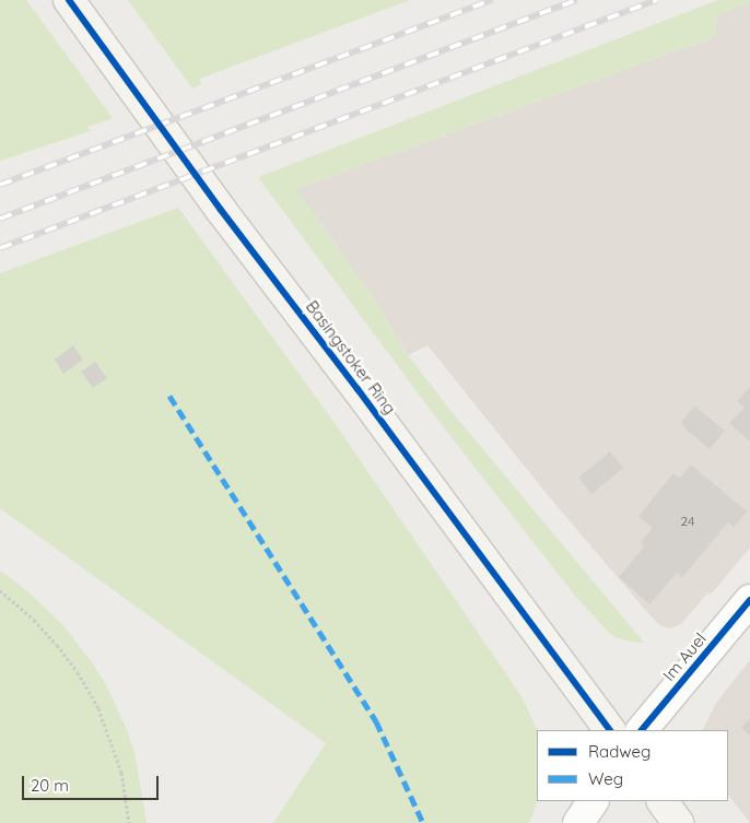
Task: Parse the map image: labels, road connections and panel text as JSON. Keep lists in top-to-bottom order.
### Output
{
  "streets": {
    "main road": ["Basingstoker Ring"],
    "street": ["Im Auel"]
  },
  "house_numbers": ["24"],
  "legend": ["Radweg", "Weg"],
  "scale_bar": "20 m"
}
